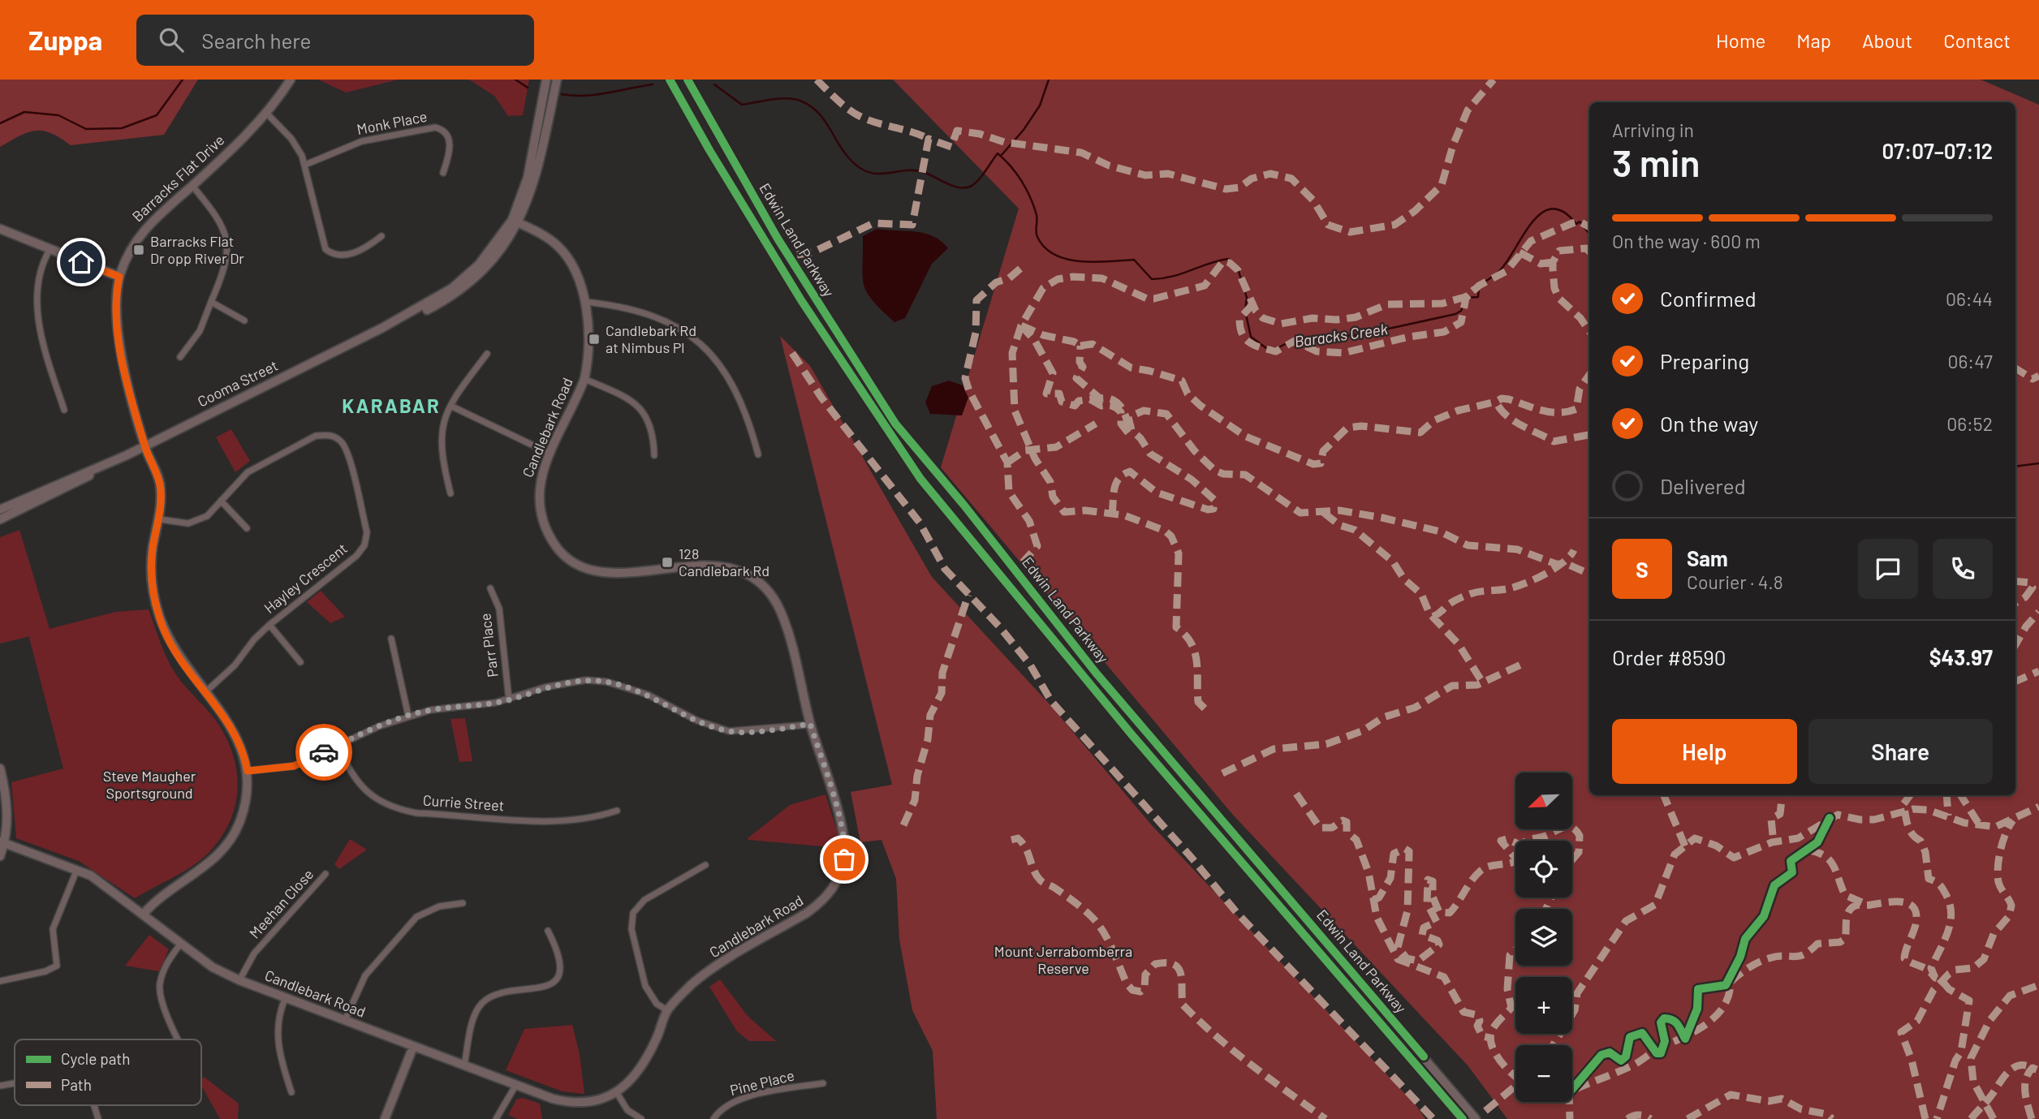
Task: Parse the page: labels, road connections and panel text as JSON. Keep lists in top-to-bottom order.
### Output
{
  "streets": {
    "main road": [
      "Barracks Flat Drive",
      "Edwin Land Parkway",
      "Cooma Street",
      "Candlebark Road"
    ],
    "street": [
      "Monk Place",
      "Hayley Crescent",
      "Parr Place",
      "Currie Street",
      "Meehan Close",
      "Pine Place"
    ]
  },
  "crossings": [
    ["Barracks Flat Drive", "Cooma Street"],
    ["Barracks Flat Drive", "Hayley Crescent"],
    ["Cooma Street", "Candlebark Road"],
    ["Candlebark Road", "Meehan Close"]
  ],
  "districts": ["KARABAR"],
  "water": ["Baracks Creek"],
  "parks": ["Steve Maugher Sportsground", "Mount Jerrabomberra Reserve"],
  "places": {
    "transit": ["Barracks Flat Dr opp River Dr", "Candlebark Rd at Nimbus Pl", "128 Candlebark Rd"]
  },
  "legend": ["Cycle path", "Path"],
  "north": "bottom left",
  "page": {
    "header": "Zuppa",
    "search": "Search here",
    "nav": [
      "Home",
      "Map",
      "About",
      "Contact"
    ],
    "heading": ["3 min", "Arriving in", "07:07–07:12"],
    "panel": [
      "Sam",
      "Courier · 4.8",
      "Order #8590",
      "$43.97"
    ],
    "bar": "On the way · 600 m",
    "list": [
      ["Confirmed", "06:44"],
      ["Preparing", "06:47"],
      ["On the way", "06:52"],
      "Delivered"
    ],
    "round": "S",
    "buttons": ["Help", "Share"],
    "map_buttons": ["+", "−"]
  }
}
